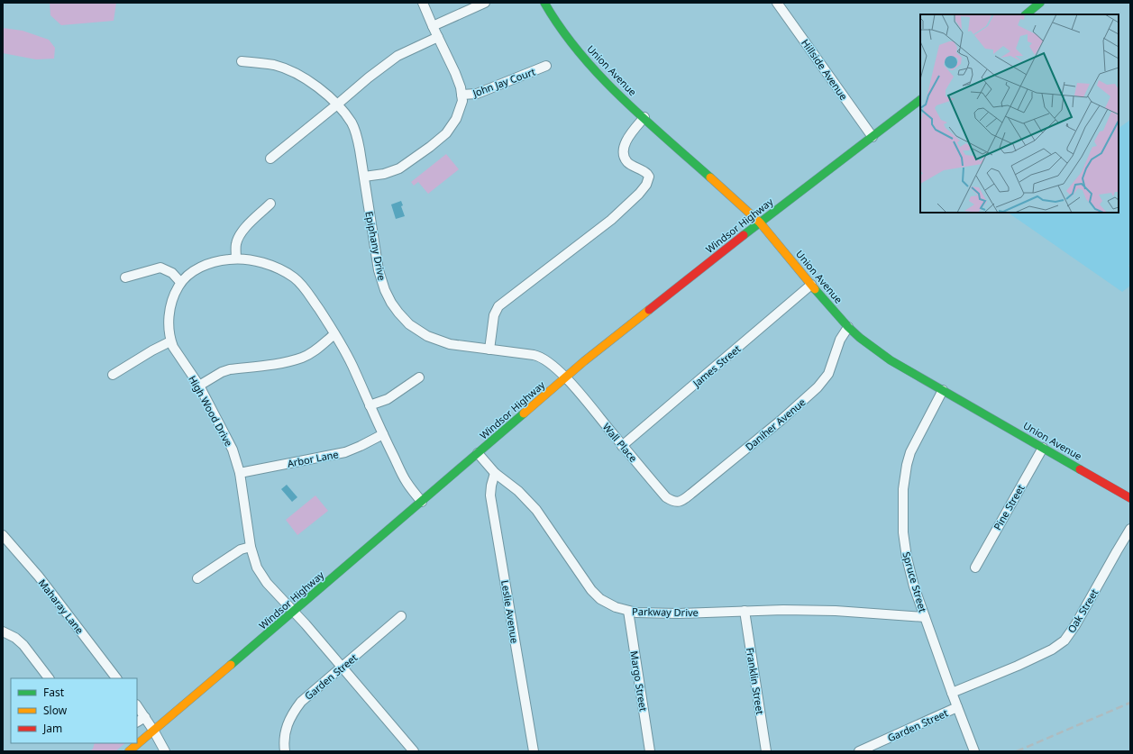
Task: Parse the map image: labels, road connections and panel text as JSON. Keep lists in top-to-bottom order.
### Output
{
  "streets": {
    "main road": ["Union Avenue", "Windsor Highway"],
    "street": [
      "Hillside Avenue",
      "John Jay Court",
      "Epiphany Drive",
      "James Street",
      "High Wood Drive",
      "Daniher Avenue",
      "Wall Place",
      "Arbor Lane",
      "Pine Street",
      "Spruce Street",
      "Maharay Lane",
      "Oak Street",
      "Leslie Avenue",
      "Parkway Drive",
      "Garden Street",
      "Margo Street",
      "Franklin Street"
    ]
  },
  "crossings": [
    ["Hillside Avenue", "Windsor Highway"],
    ["Union Avenue", "Windsor Highway"],
    ["Union Avenue", "James Street"],
    ["Union Avenue", "Daniher Avenue"],
    ["Union Avenue", "Pine Street"],
    ["Union Avenue", "Spruce Street"],
    ["Windsor Highway", "Epiphany Drive"],
    ["Windsor Highway", "High Wood Drive"],
    ["Windsor Highway", "Wall Place"],
    ["Windsor Highway", "Parkway Drive"],
    ["Epiphany Drive", "Wall Place"],
    ["James Street", "Wall Place"],
    ["High Wood Drive", "Arbor Lane"],
    ["High Wood Drive", "Garden Street"],
    ["Daniher Avenue", "Wall Place"],
    ["Spruce Street", "Oak Street"],
    ["Spruce Street", "Parkway Drive"],
    ["Spruce Street", "Garden Street"],
    ["Leslie Avenue", "Parkway Drive"],
    ["Parkway Drive", "Margo Street"],
    ["Parkway Drive", "Franklin Street"]
  ],
  "legend": ["Fast", "Slow", "Jam"]
}
